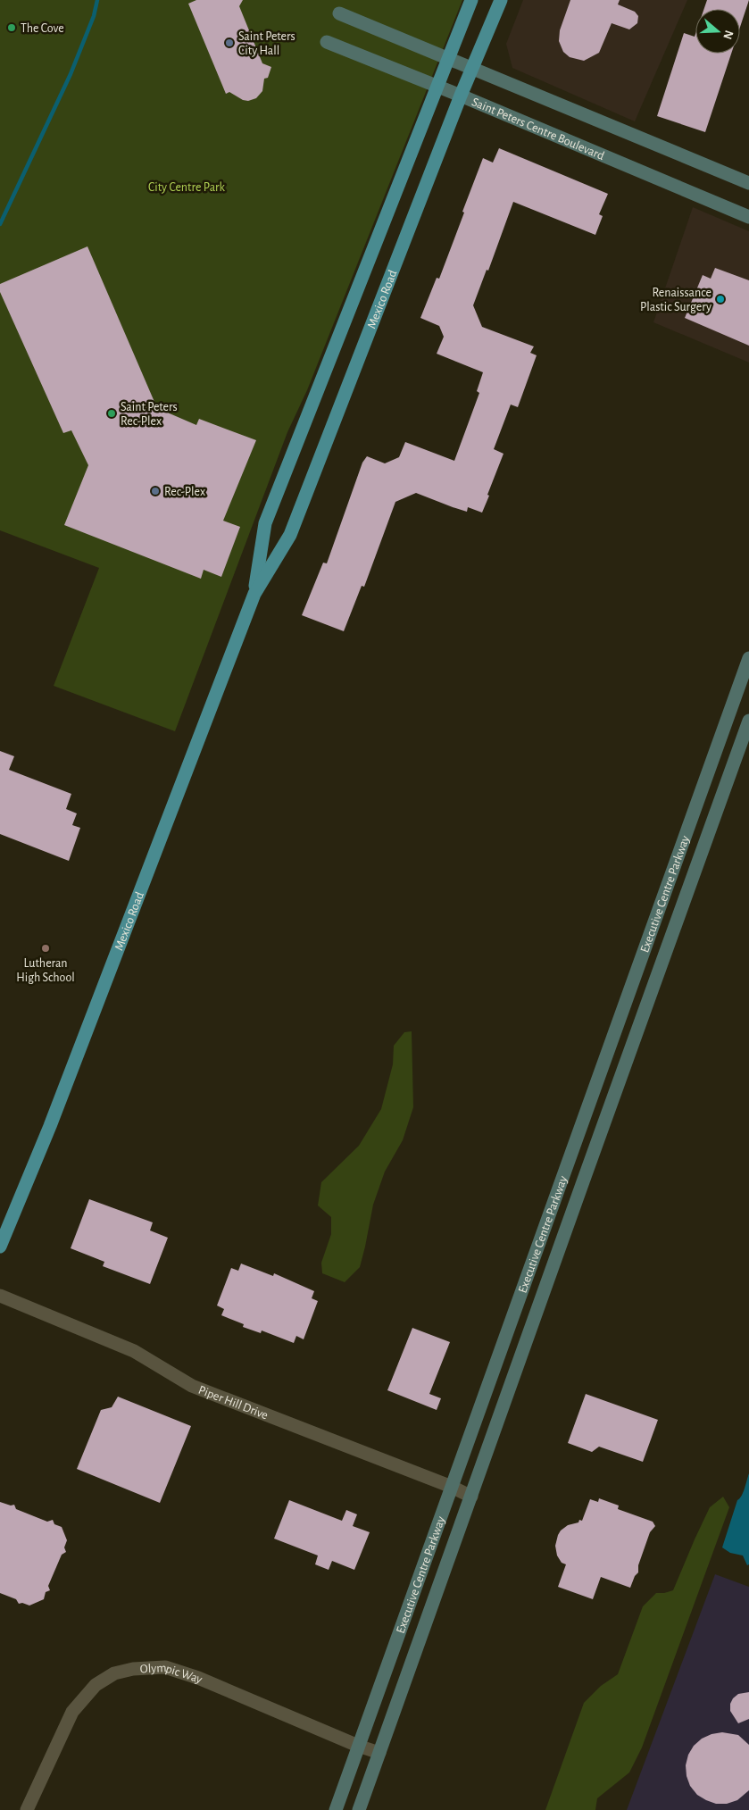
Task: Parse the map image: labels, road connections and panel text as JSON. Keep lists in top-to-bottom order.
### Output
{
  "streets": {
    "main road": ["Mexico Road"],
    "street": [
      "Saint Peters Centre Boulevard",
      "Executive Centre Parkway",
      "Piper Hill Drive",
      "Olympic Way"
    ]
  },
  "crossings": [
    ["Saint Peters Centre Boulevard", "Mexico Road"],
    ["Executive Centre Parkway", "Piper Hill Drive"],
    ["Executive Centre Parkway", "Olympic Way"]
  ],
  "parks": ["City Centre Park"],
  "places": [
    "The Cove",
    "Saint Peters City Hall",
    "Renaissance Plastic Surgery",
    "Saint Peters Rec-Plex",
    "Rec-Plex",
    "Lutheran High School"
  ],
  "north": "right"
}
